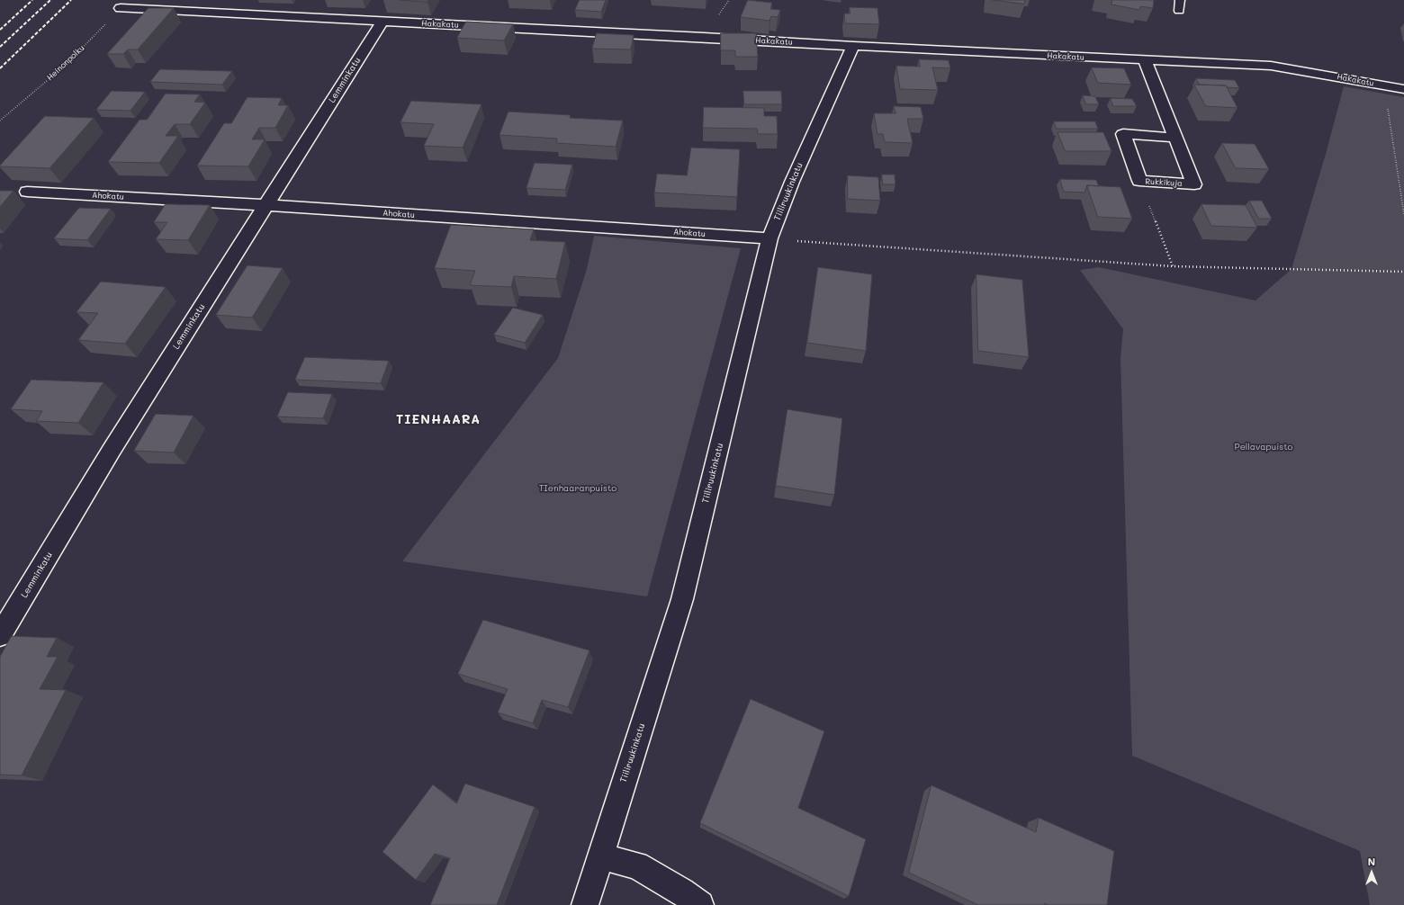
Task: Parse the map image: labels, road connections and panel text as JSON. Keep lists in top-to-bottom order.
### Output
{
  "streets": {
    "street": [
      "Hakakatu",
      "Lemminkatu",
      "Rukkikuja",
      "Tiiliruukinkatu",
      "Ahokatu"
    ],
    "path": ["Heinonpolku"]
  },
  "crossings": [
    ["Hakakatu", "Heinonpolku"],
    ["Hakakatu", "Lemminkatu"],
    ["Hakakatu", "Rukkikuja"],
    ["Hakakatu", "Tiiliruukinkatu"],
    ["Lemminkatu", "Ahokatu"],
    ["Tiiliruukinkatu", "Ahokatu"]
  ],
  "districts": ["TIENHAARA"],
  "parks": ["Pellavapuisto", "TIenhaaranpuisto"],
  "north": "top"
}
